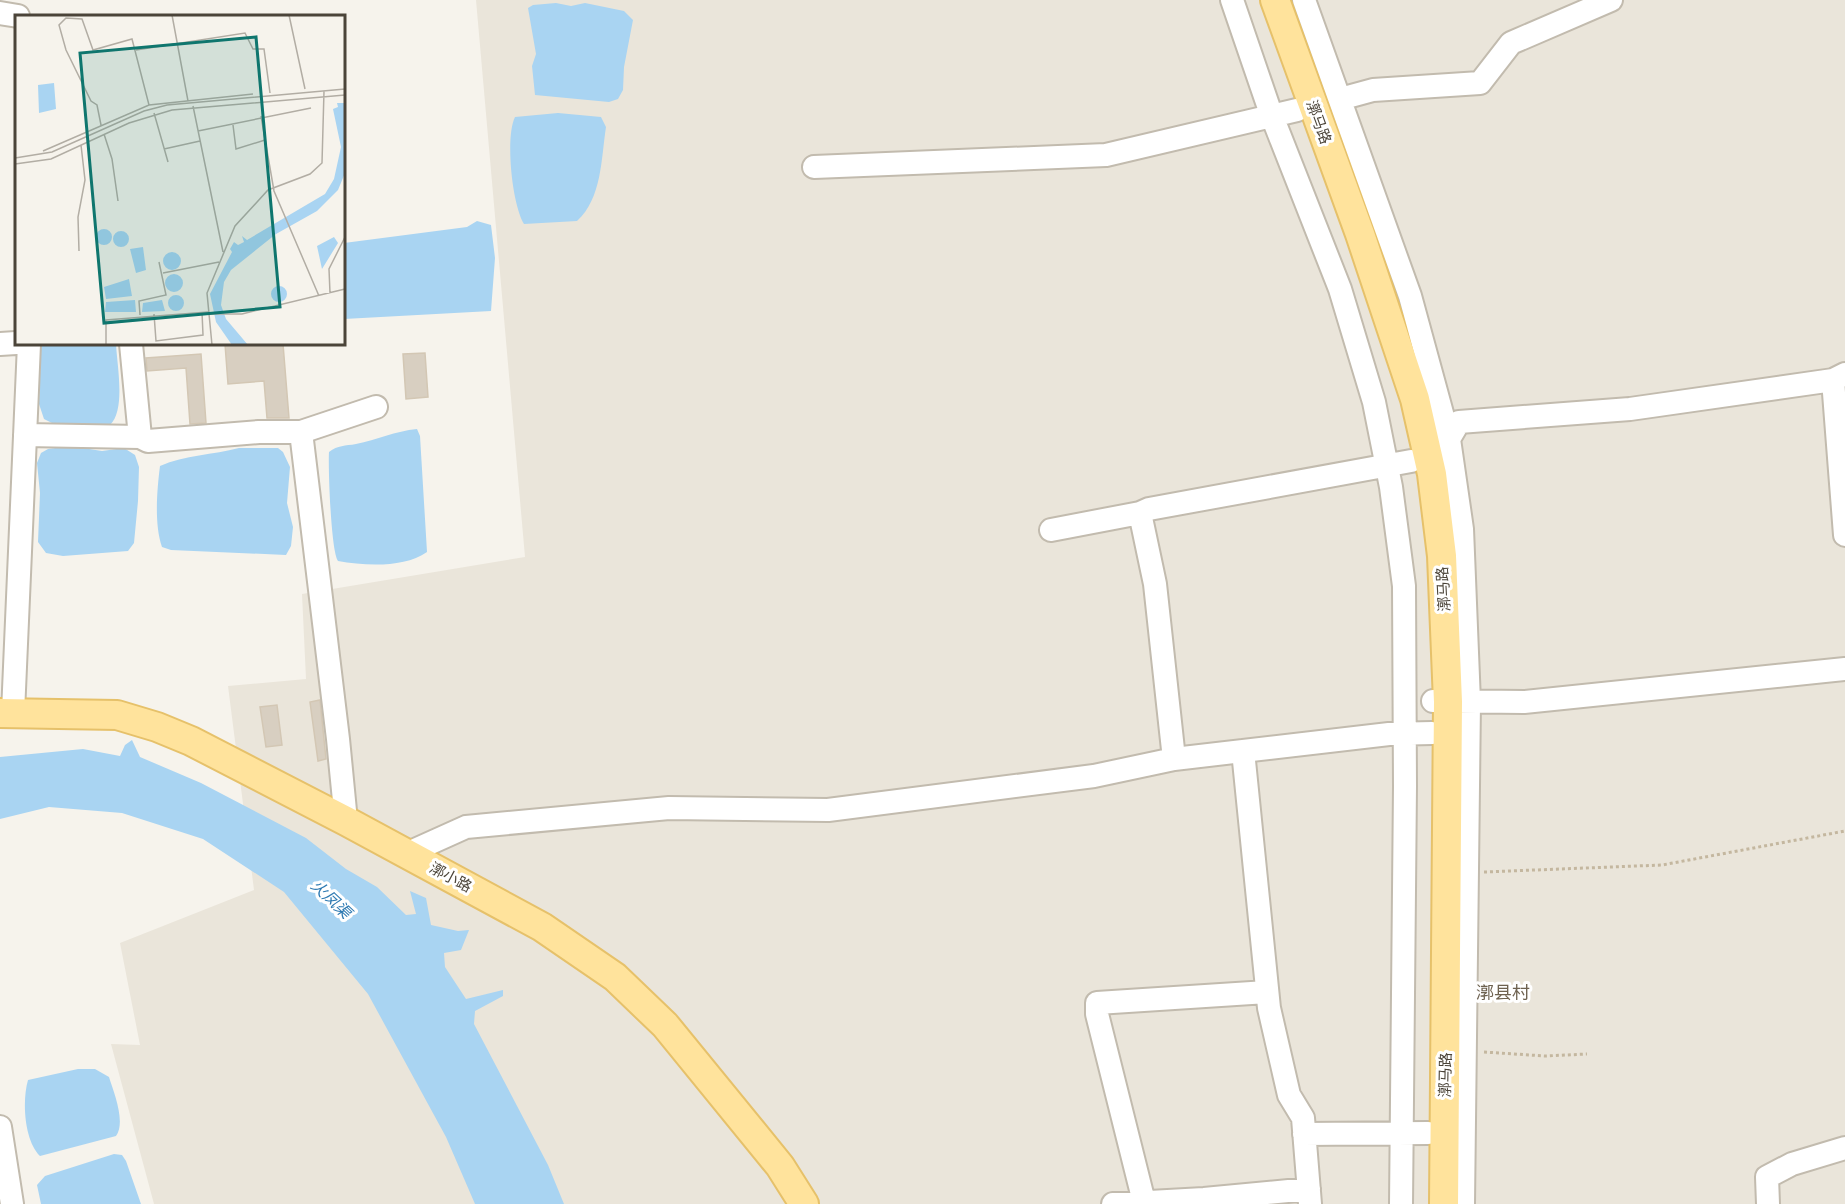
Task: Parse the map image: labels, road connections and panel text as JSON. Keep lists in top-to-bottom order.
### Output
{
  "streets": {
    "main road": ["漷马路", "漷小路"]
  },
  "districts": ["漷县村"],
  "water": ["火凤渠"]
}
